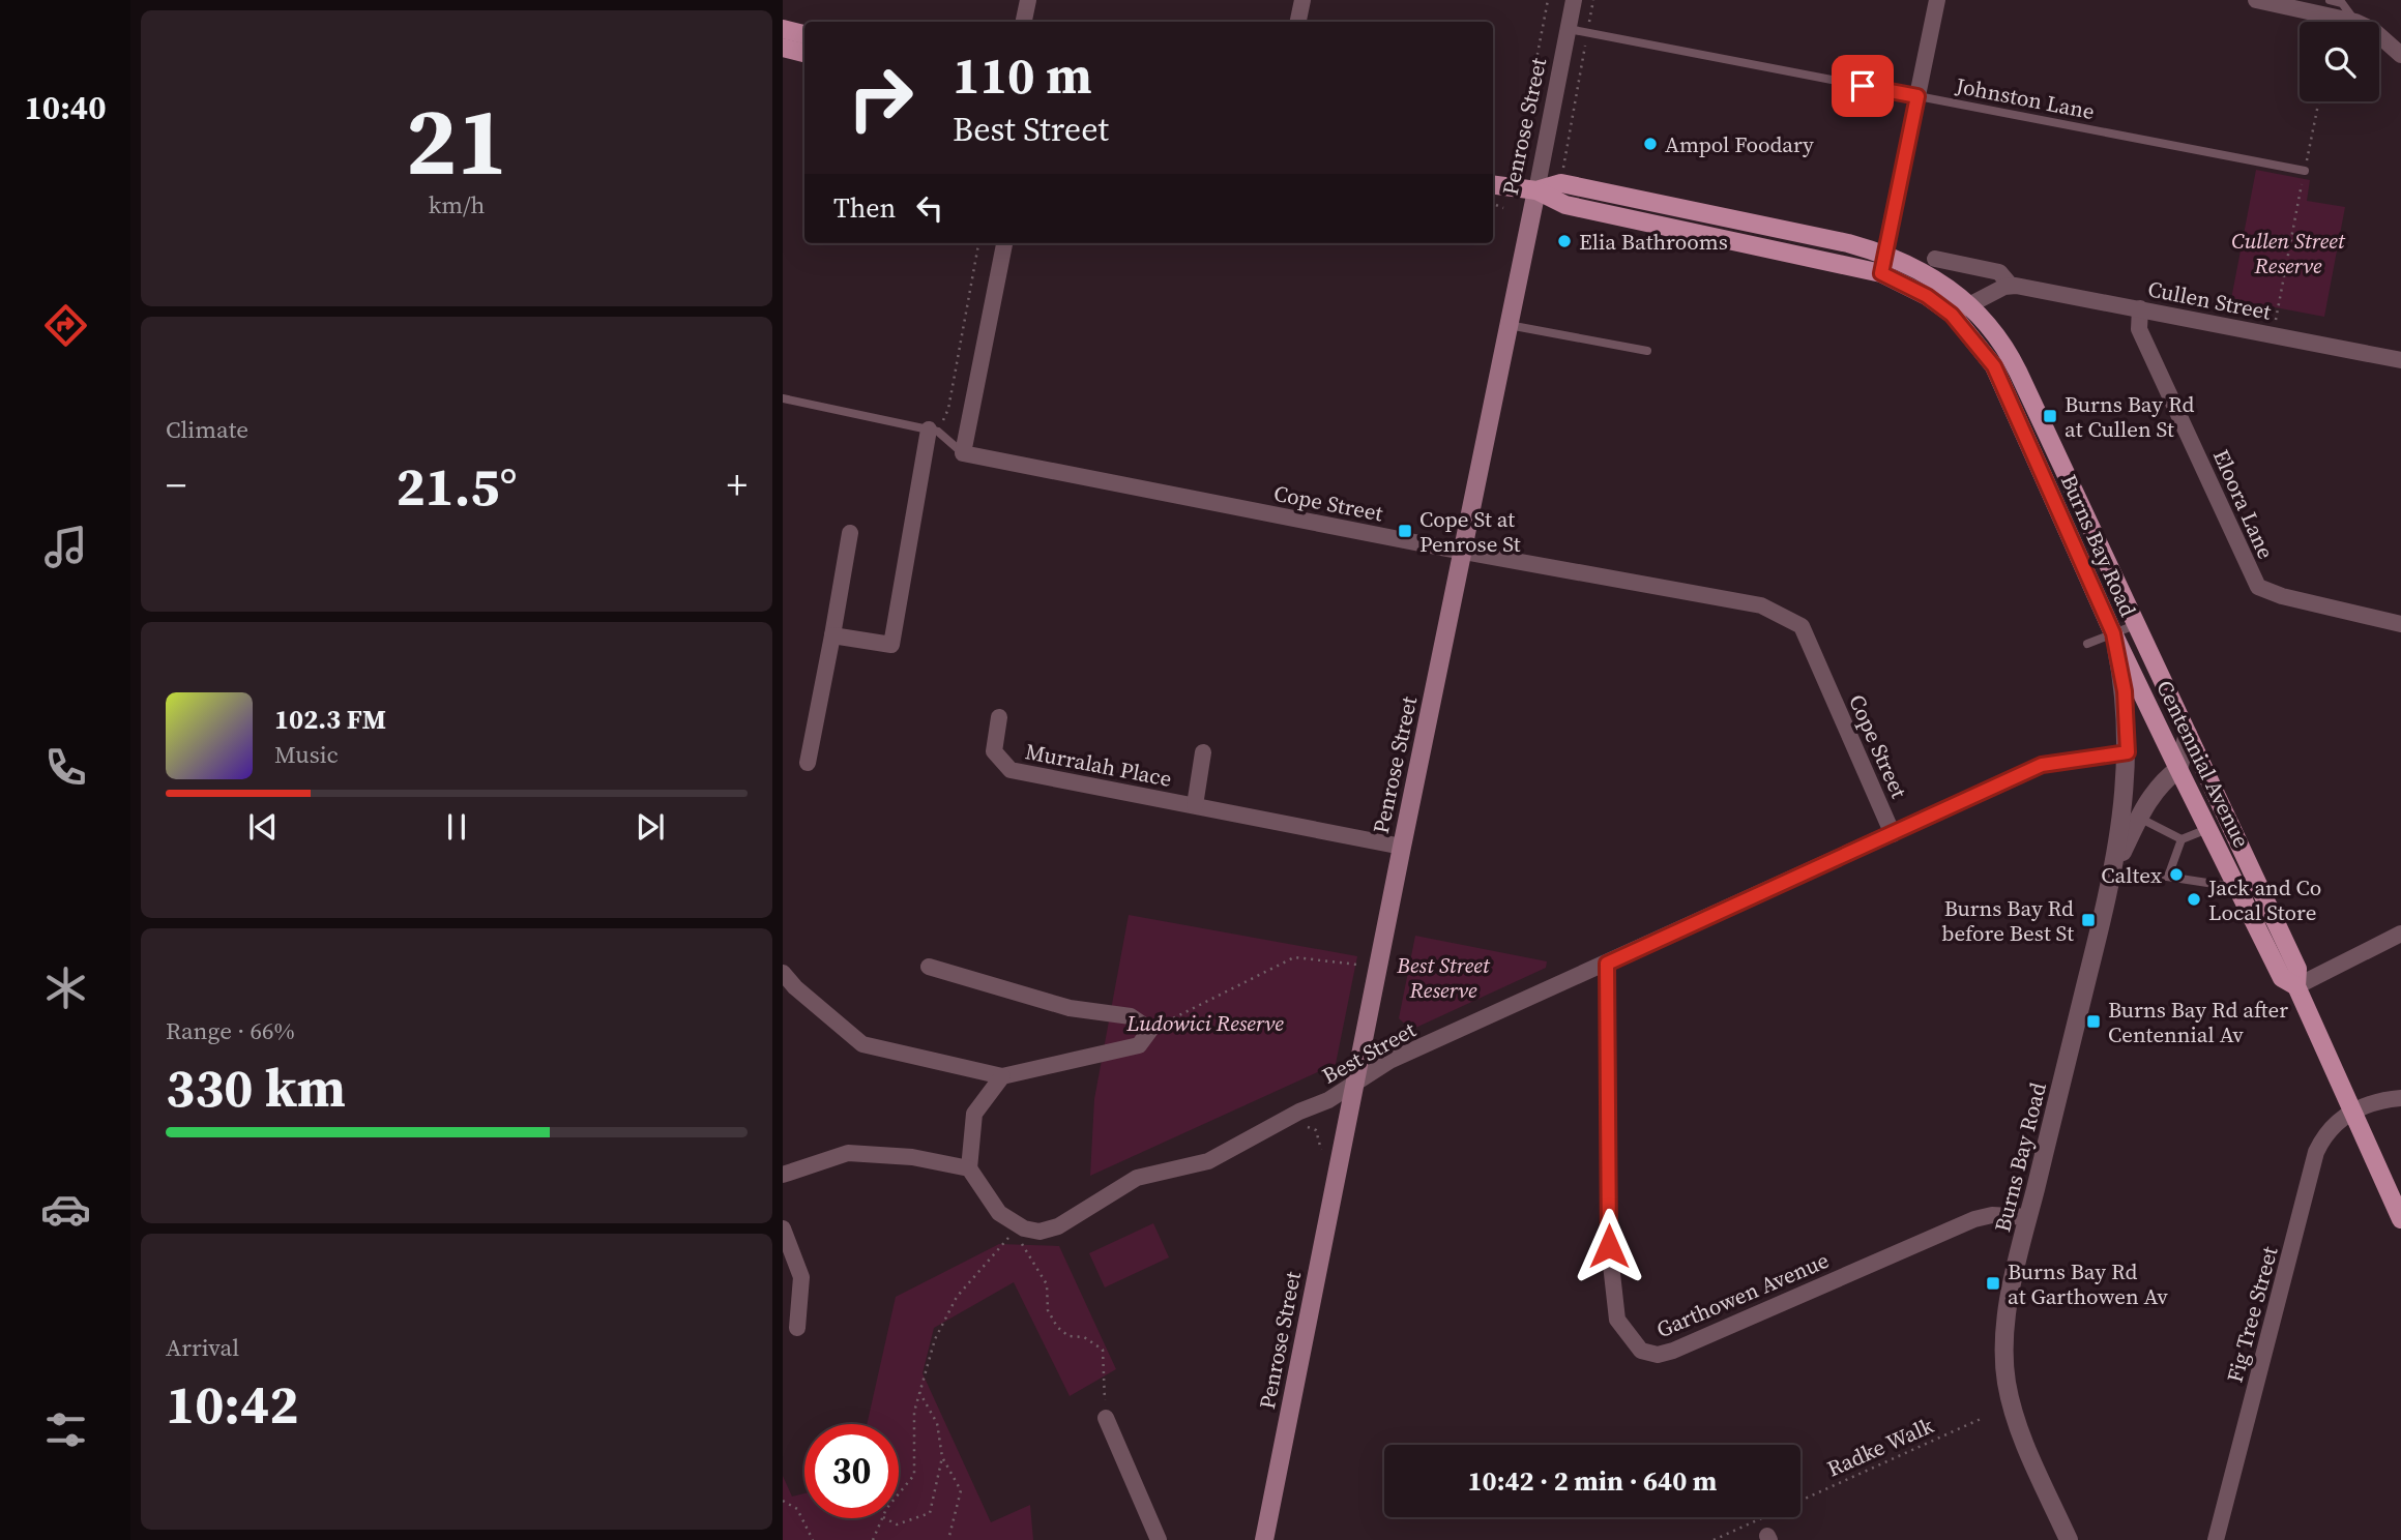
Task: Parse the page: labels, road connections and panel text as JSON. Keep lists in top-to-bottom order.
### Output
{
  "streets": {
    "main road": ["Penrose Street", "Burns Bay Road", "Centennial Avenue"],
    "street": [
      "Cullen Street",
      "Cope Street",
      "Eloora Lane",
      "Murralah Place",
      "Best Street",
      "Garthowen Avenue",
      "Fig Tree Street"
    ],
    "lane": ["Johnston Lane"],
    "path": ["Radke Walk"]
  },
  "crossings": [
    ["Johnston Lane", "Penrose Street"],
    ["Penrose Street", "Cope Street"],
    ["Penrose Street", "Burns Bay Road"],
    ["Penrose Street", "Murralah Place"],
    ["Penrose Street", "Best Street"],
    ["Cullen Street", "Eloora Lane"],
    ["Cope Street", "Best Street"],
    ["Burns Bay Road", "Centennial Avenue"],
    ["Burns Bay Road", "Best Street"],
    ["Burns Bay Road", "Garthowen Avenue"],
    ["Centennial Avenue", "Fig Tree Street"],
    ["Best Street", "Garthowen Avenue"]
  ],
  "parks": ["Cullen Street Reserve", "Best Street Reserve", "Ludowici Reserve"],
  "places": {
    "other": [
      "Ampol Foodary",
      "Elia Bathrooms",
      "Caltex",
      "Jack and Co Local Store"
    ],
    "transit": [
      "Burns Bay Rd at Cullen St",
      "Cope St at Penrose St",
      "Burns Bay Rd before Best St",
      "Burns Bay Rd after Centennial Av",
      "Burns Bay Rd at Garthowen Av"
    ]
  },
  "page": {
    "tabs": "10:40",
    "tile": [
      ["21", "km/h"],
      "Climate",
      ["Range · 66%", "330 km"],
      ["Arrival", "10:42"]
    ],
    "turn": ["110 m", "Best Street"],
    "then": "Then",
    "heat": ["−", "21.5°", "+"],
    "song": ["102.3 FM", "Music"],
    "limit": "30",
    "trip": "10:42 · 2 min · 640 m"
  }
}
